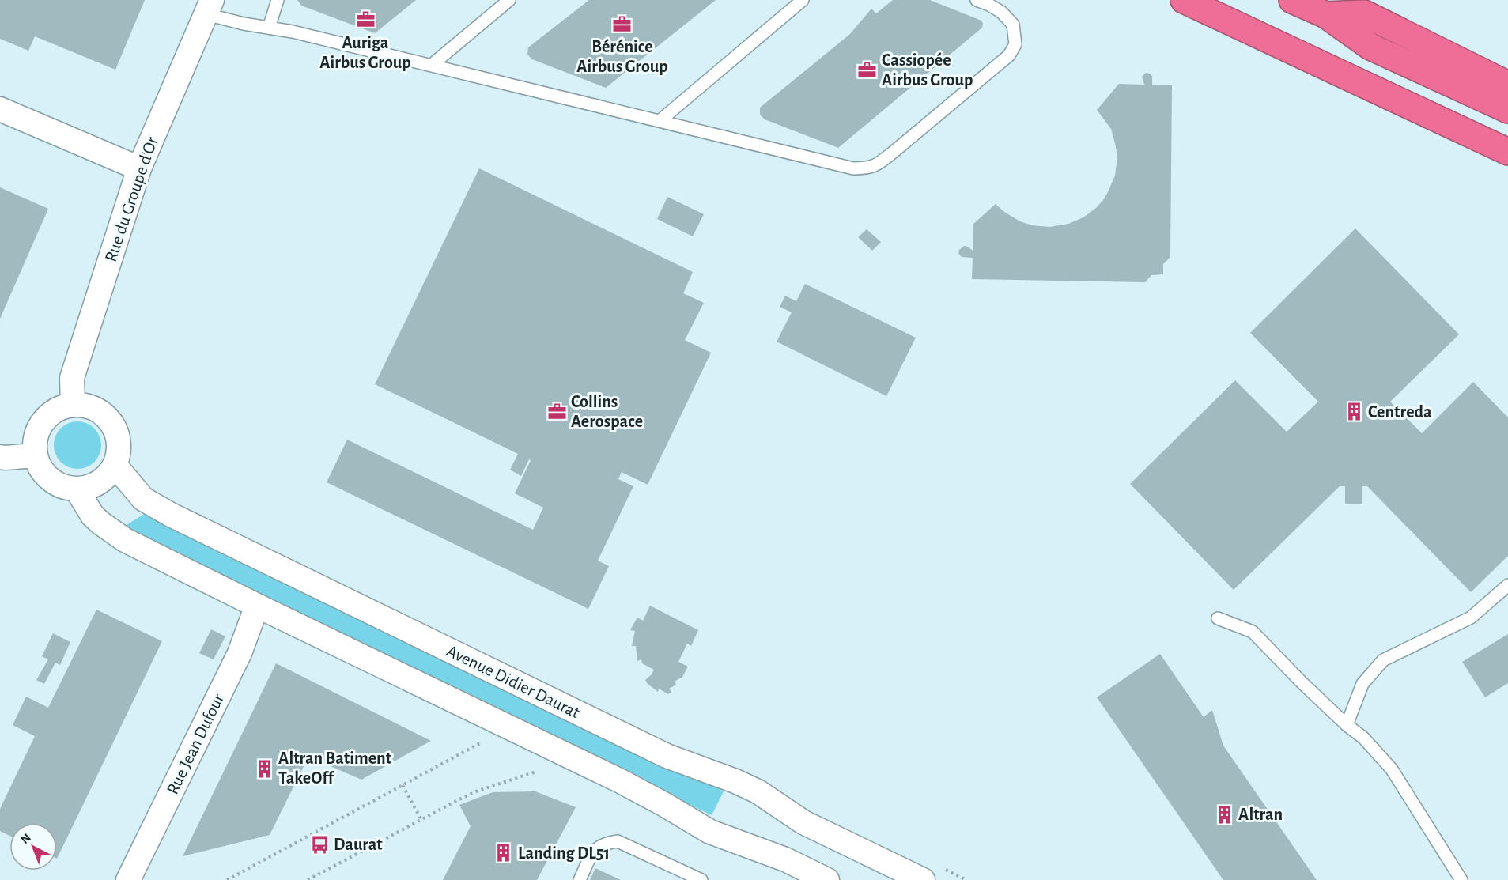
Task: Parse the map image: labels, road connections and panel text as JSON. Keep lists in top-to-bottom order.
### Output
{
  "streets": {
    "street": ["Rue du Groupe d'Or", "Avenue Didier Daurat", "Rue Jean Dufour"]
  },
  "crossings": [
    ["Rue du Groupe d'Or", "Avenue Didier Daurat"]
  ],
  "places": {
    "office": [
      "Auriga Airbus Group",
      "Bérénice Airbus Group",
      "Cassiopée Airbus Group",
      "Collins Aerospace"
    ],
    "building": [
      "Centreda",
      "Altran Batiment TakeOff",
      "Altran",
      "Landing DL51"
    ],
    "bus stop": ["Daurat"]
  },
  "north": "top left"
}
